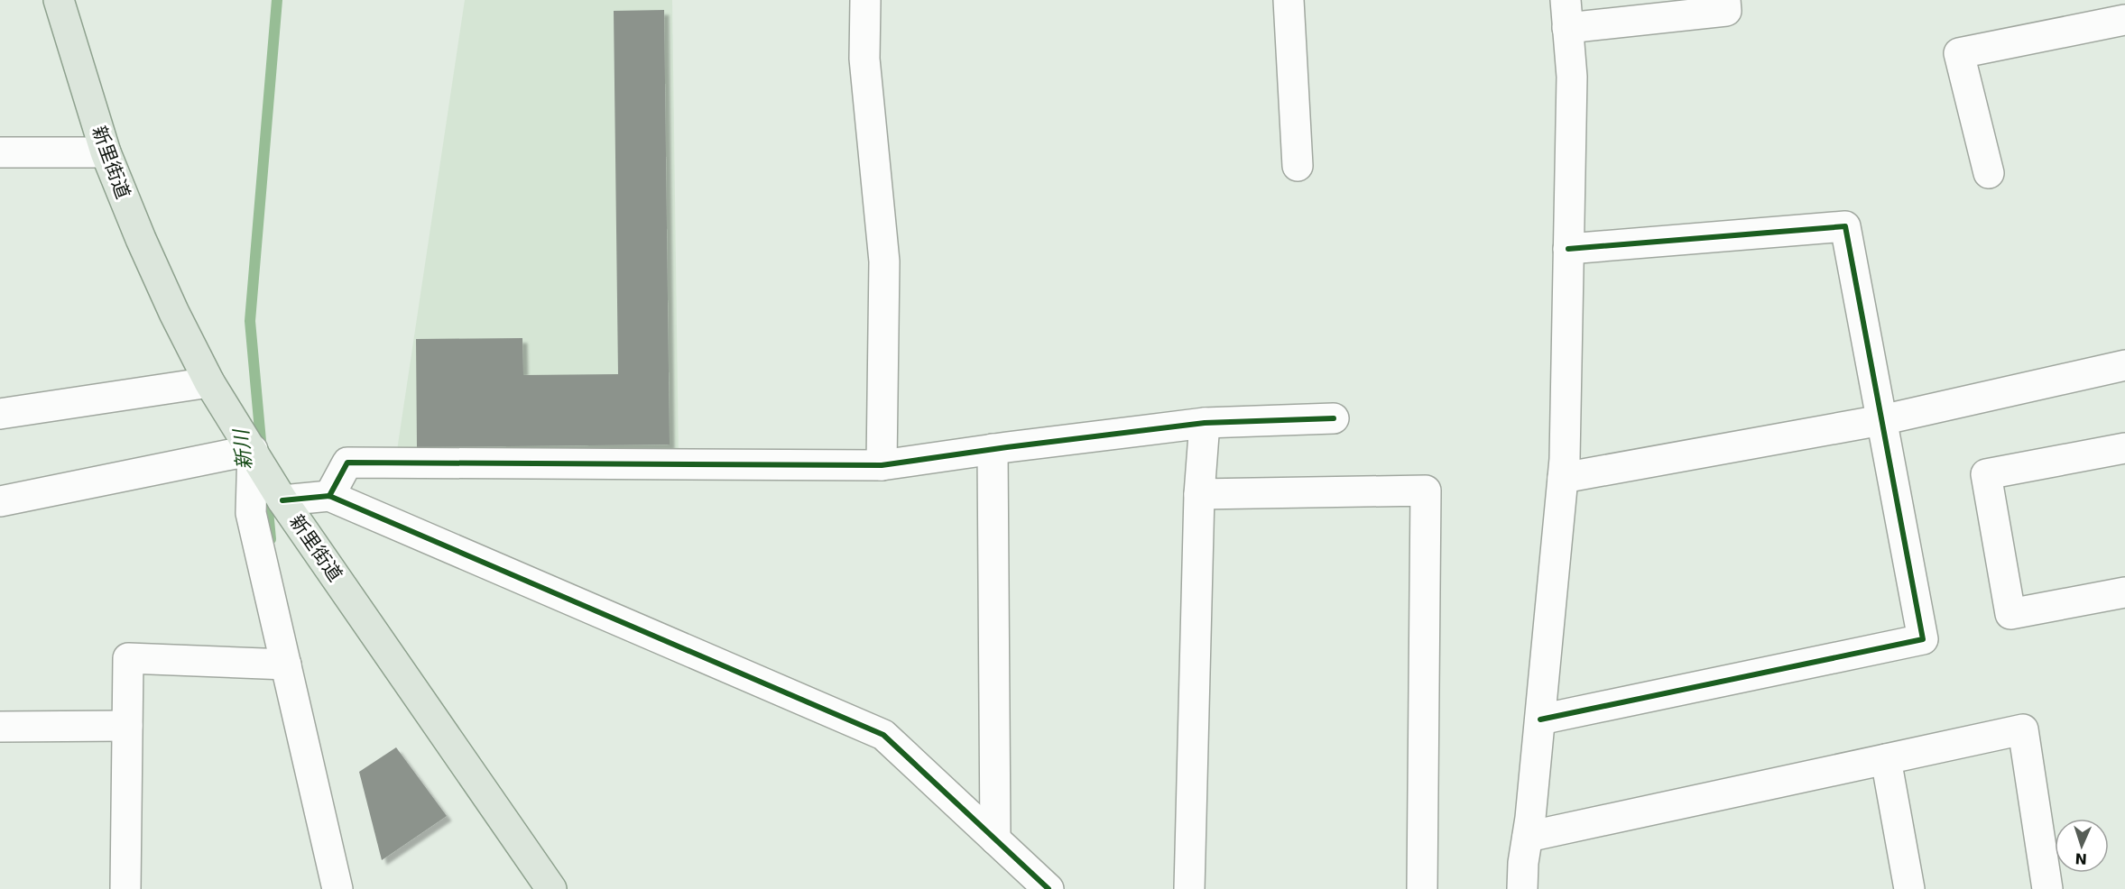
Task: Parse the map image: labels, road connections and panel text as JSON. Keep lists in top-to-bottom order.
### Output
{
  "streets": {
    "main road": ["新里街道"]
  },
  "water": ["新川"],
  "north": "bottom"
}
